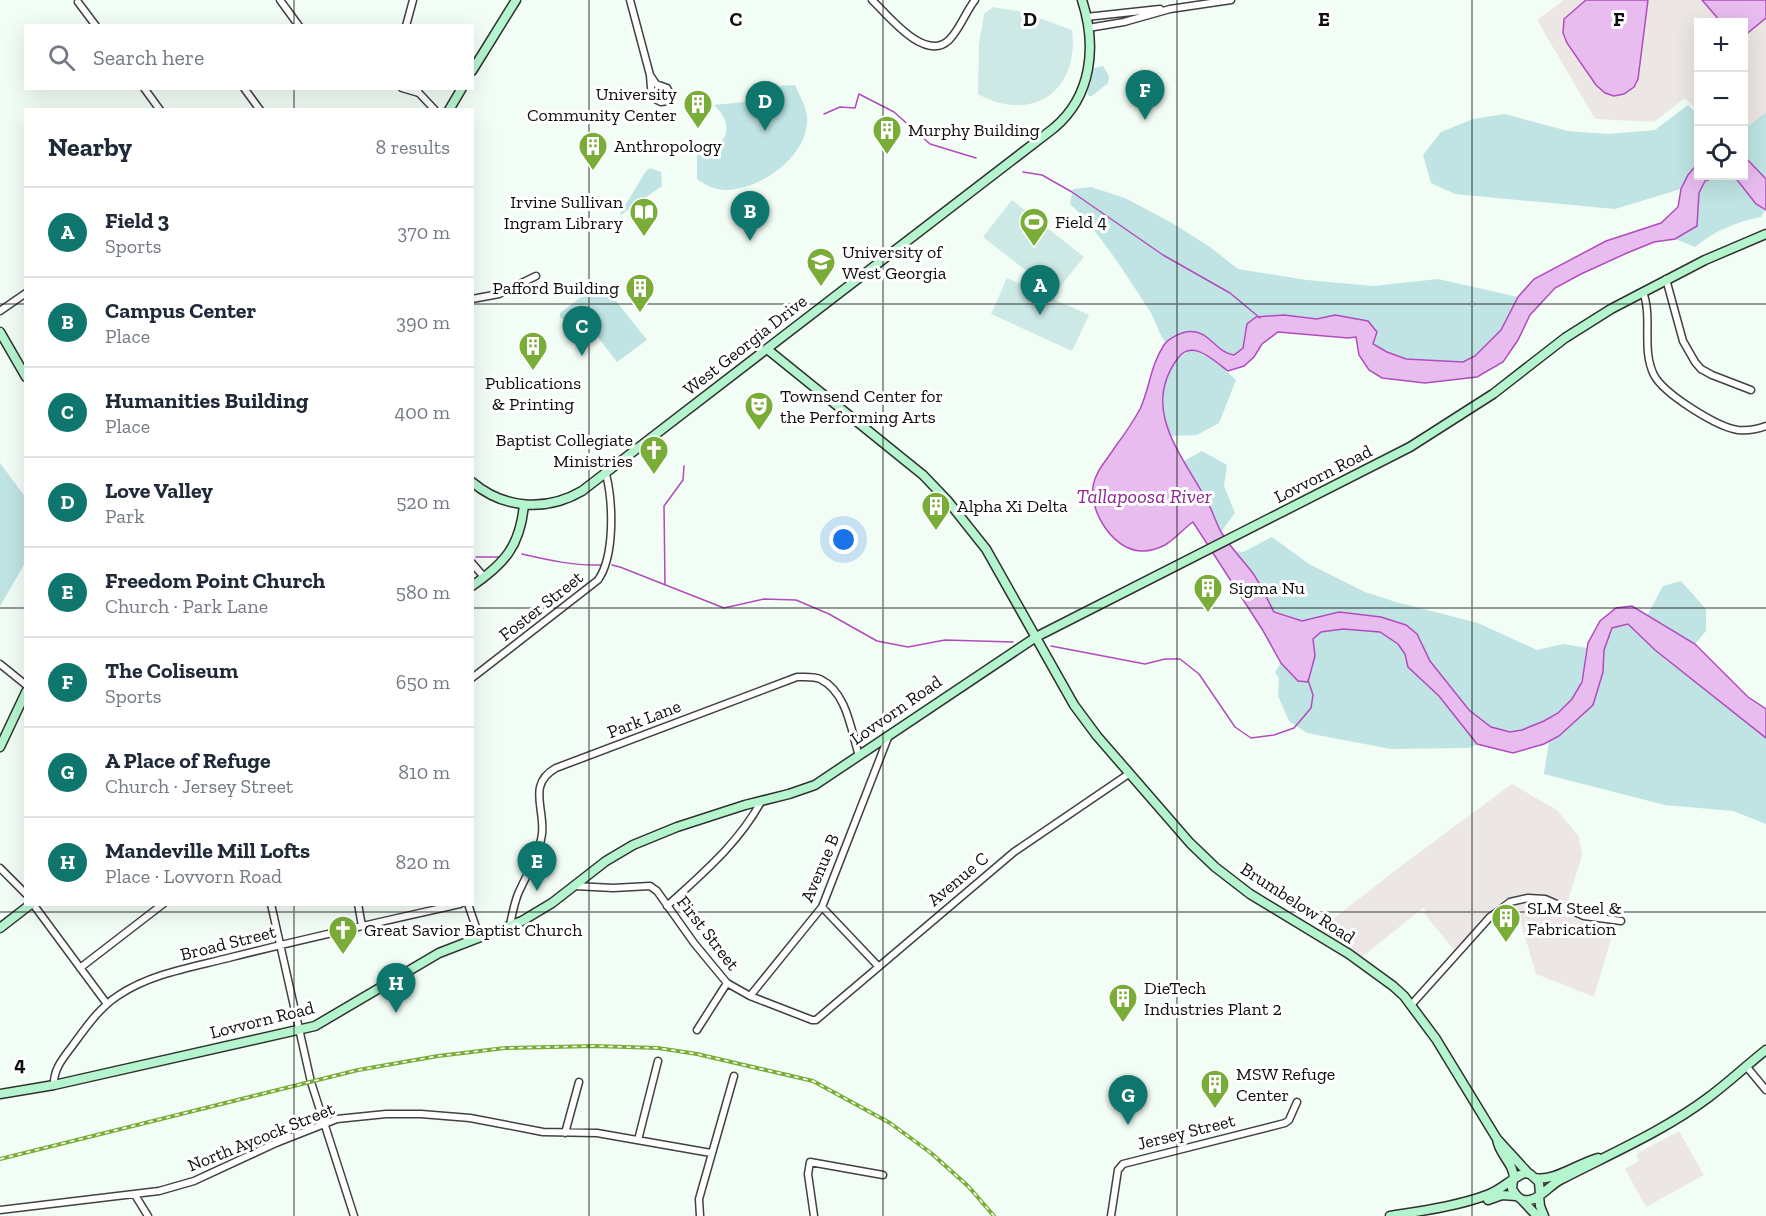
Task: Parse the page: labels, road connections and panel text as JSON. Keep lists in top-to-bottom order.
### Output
{
  "streets": {
    "street": [
      "West Georgia Drive",
      "Lovvorn Road",
      "Foster Street",
      "Park Lane",
      "Avenue B",
      "Avenue C",
      "Brumbelow Road",
      "First Street",
      "Broad Street",
      "Jersey Street",
      "North Aycock Street"
    ]
  },
  "crossings": [
    ["West Georgia Drive", "Foster Street"],
    ["West Georgia Drive", "Brumbelow Road"],
    ["Lovvorn Road", "Park Lane"],
    ["Lovvorn Road", "Avenue B"],
    ["Lovvorn Road", "Brumbelow Road"],
    ["Lovvorn Road", "First Street"],
    ["Lovvorn Road", "Broad Street"],
    ["Avenue B", "First Street"],
    ["Avenue C", "Brumbelow Road"],
    ["Avenue C", "First Street"]
  ],
  "water": ["Tallapoosa River"],
  "places": {
    "building": [
      "University Community Center",
      "Murphy Building",
      "Anthropology",
      "Pafford Building",
      "Publications & Printing",
      "Alpha Xi Delta",
      "Sigma Nu",
      "SLM Steel & Fabrication",
      "DieTech Industries Plant 2",
      "MSW Refuge Center"
    ],
    "library": ["Irvine Sullivan Ingram Library"],
    "sports": ["Field 4"],
    "school or university": ["University of West Georgia"],
    "theatre": ["Townsend Center for the Performing Arts"],
    "church": ["Baptist Collegiate Ministries", "Great Savior Baptist Church"]
  },
  "page": {
    "map_buttons": ["+", "−"],
    "search": "Search here",
    "pins": [
      "F",
      "D",
      "B",
      "A",
      "C",
      "E",
      "H",
      "G"
    ],
    "heading": ["Nearby", "8 results"],
    "list": [
      {
        "mark": "A",
        "name": "Field 3",
        "note": "Sports",
        "value": "370 m"
      },
      {
        "mark": "B",
        "name": "Campus Center",
        "note": "Place",
        "value": "390 m"
      },
      {
        "mark": "C",
        "name": "Humanities Building",
        "note": "Place",
        "value": "400 m"
      },
      {
        "mark": "D",
        "name": "Love Valley",
        "note": "Park",
        "value": "520 m"
      },
      {
        "mark": "E",
        "name": "Freedom Point Church",
        "note": "Church · Park Lane",
        "value": "580 m"
      },
      {
        "mark": "F",
        "name": "The Coliseum",
        "note": "Sports",
        "value": "650 m"
      },
      {
        "mark": "G",
        "name": "A Place of Refuge",
        "note": "Church · Jersey Street",
        "value": "810 m"
      },
      {
        "mark": "H",
        "name": "Mandeville Mill Lofts",
        "note": "Place · Lovvorn Road",
        "value": "820 m"
      }
    ]
  },
  "grid": {
    "columns": [
      "C",
      "D",
      "E",
      "F"
    ],
    "rows": ["4"]
  }
}
